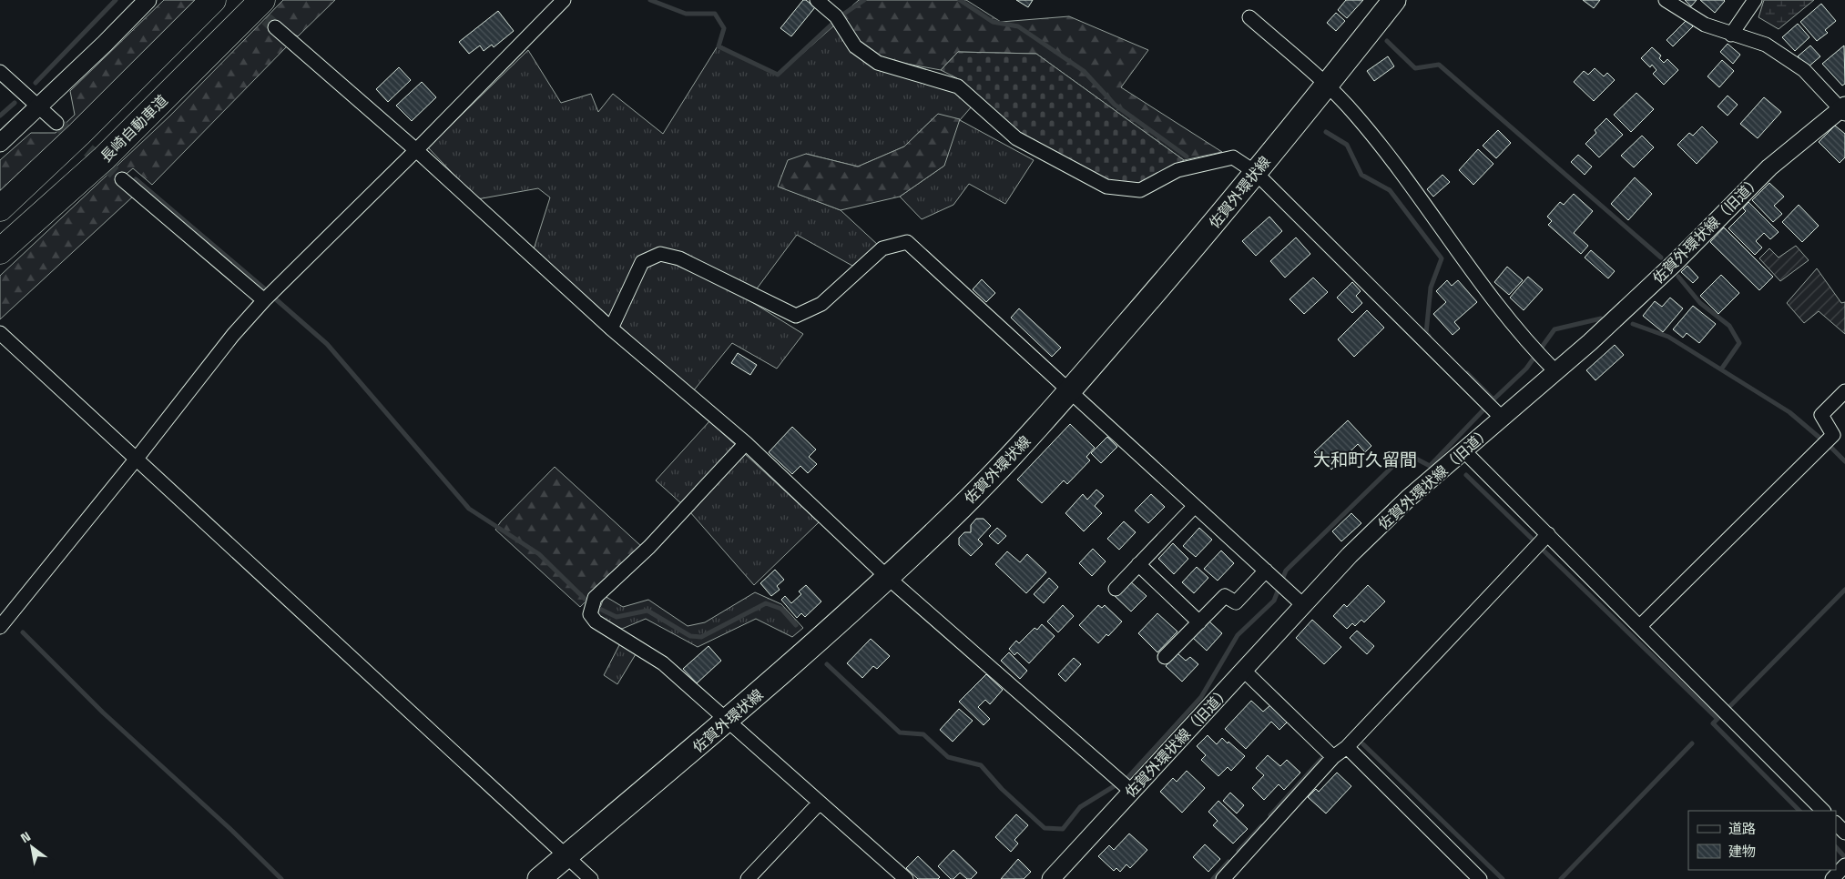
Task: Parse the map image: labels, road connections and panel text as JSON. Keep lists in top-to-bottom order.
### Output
{
  "streets": {
    "highway": ["長崎自動車道"],
    "main road": ["佐賀外環状線"],
    "street": ["佐賀外環状線（旧道）"]
  },
  "districts": ["大和町久留間"],
  "legend": ["道路", "建物"],
  "north": "top left"
}
